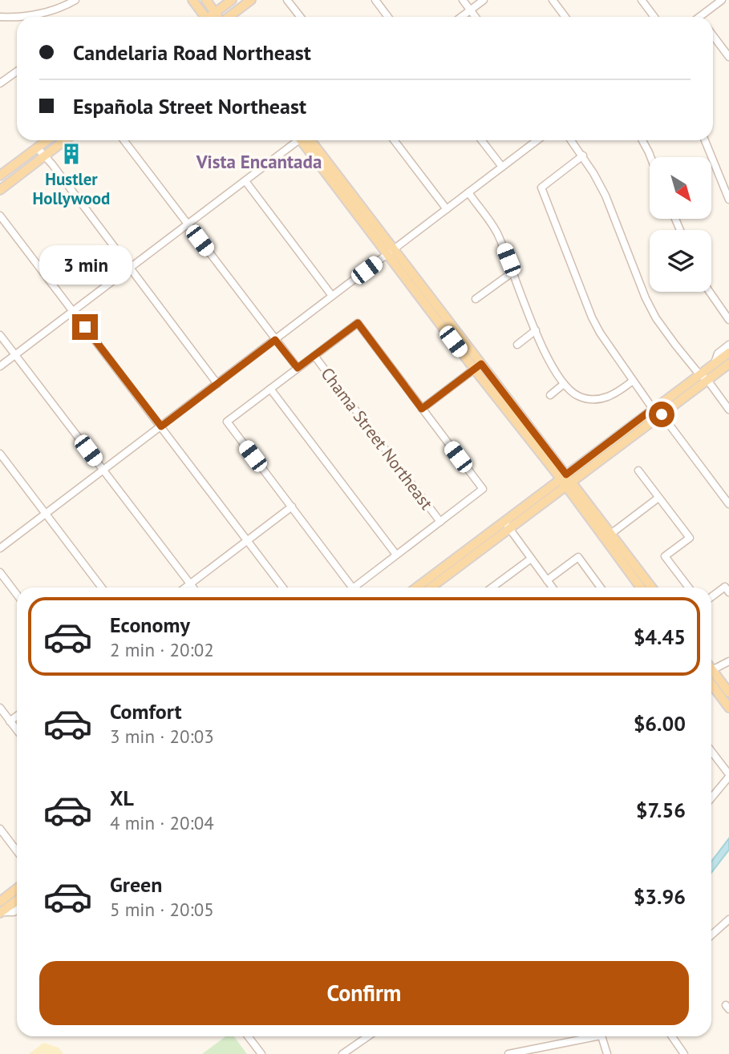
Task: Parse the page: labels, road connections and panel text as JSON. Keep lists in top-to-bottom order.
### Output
{
  "streets": {
    "street": ["Chama Street Northeast"]
  },
  "districts": ["Vista Encantada"],
  "places": {
    "building": ["Hustler Hollywood"]
  },
  "north": "bottom right",
  "page": {
    "banner": ["Candelaria Road Northeast", "Española Street Northeast"],
    "bubble": "3 min",
    "list": [
      {
        "name": "Economy",
        "note": "2 min · 20:02",
        "value": "$4.45"
      },
      {
        "name": "Comfort",
        "note": "3 min · 20:03",
        "value": "$6.00"
      },
      {
        "name": "XL",
        "note": "4 min · 20:04",
        "value": "$7.56"
      },
      {
        "name": "Green",
        "note": "5 min · 20:05",
        "value": "$3.96"
      }
    ],
    "buttons": "Confirm"
  }
}
